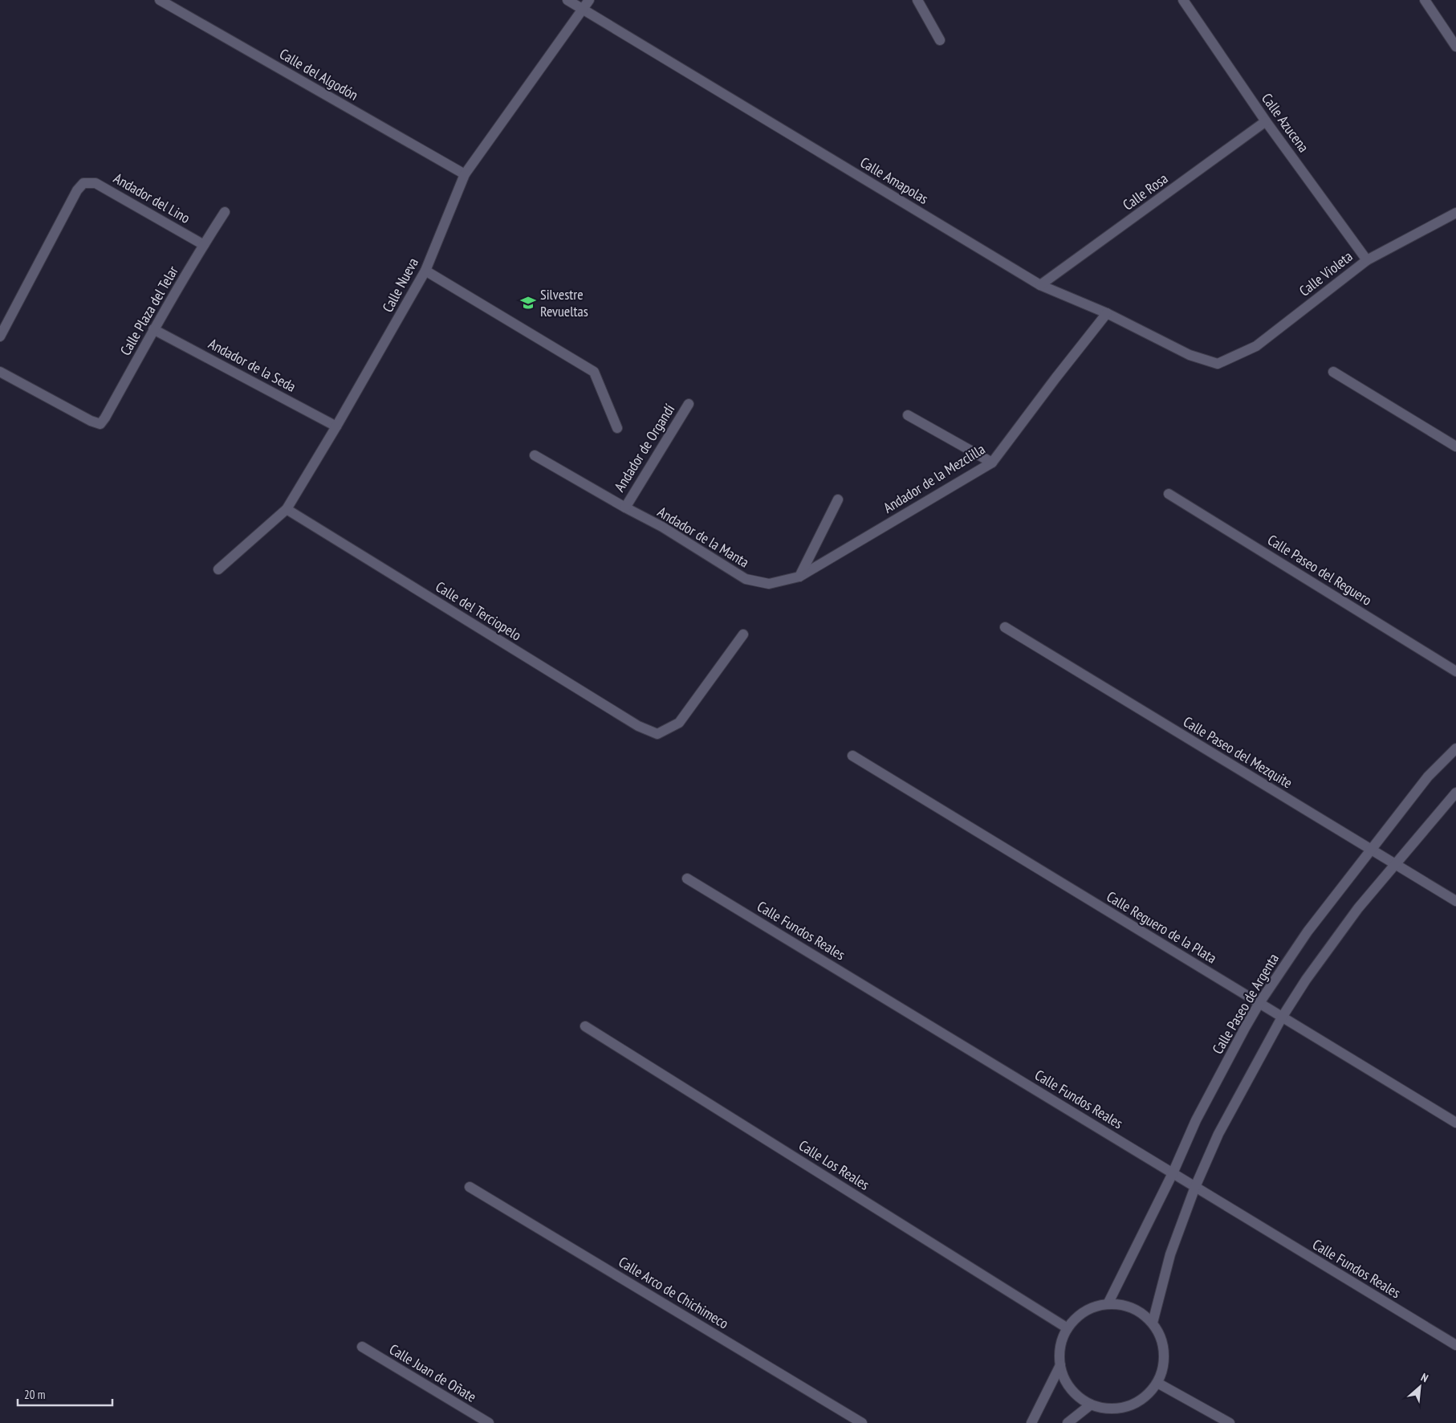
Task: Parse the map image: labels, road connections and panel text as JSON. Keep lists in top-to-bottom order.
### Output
{
  "streets": {
    "street": [
      "Calle del Algodón",
      "Calle Azucena",
      "Calle Amapolas",
      "Calle Rosa",
      "Andador del Lino",
      "Calle Violeta",
      "Calle Nueva",
      "Calle Plaza del Telar",
      "Andador de la Seda",
      "Andador de Organdí",
      "Andador de la Mezclilla",
      "Andador de la Manta",
      "Calle Paseo del Reguero",
      "Calle del Terciopelo",
      "Calle Paseo del Mezquite",
      "Calle Reguero de la Plata",
      "Calle Fundos Reales",
      "Calle Paseo de Argenta",
      "Calle Los Reales",
      "Calle Arco de Chichimeco",
      "Calle Juan de Oñate"
    ]
  },
  "crossings": [
    ["Calle del Algodón", "Calle Nueva"],
    ["Calle Azucena", "Calle Rosa"],
    ["Calle Azucena", "Calle Violeta"],
    ["Calle Amapolas", "Calle Rosa"],
    ["Calle Amapolas", "Calle Violeta"],
    ["Calle Amapolas", "Calle Nueva"],
    ["Calle Amapolas", "Andador de la Mezclilla"],
    ["Andador del Lino", "Calle Plaza del Telar"],
    ["Calle Nueva", "Andador de la Seda"],
    ["Calle Nueva", "Calle del Terciopelo"],
    ["Calle Plaza del Telar", "Andador de la Seda"],
    ["Andador de Organdí", "Andador de la Manta"],
    ["Andador de la Mezclilla", "Andador de la Manta"],
    ["Calle Paseo del Mezquite", "Calle Paseo de Argenta"],
    ["Calle Reguero de la Plata", "Calle Paseo de Argenta"],
    ["Calle Fundos Reales", "Calle Paseo de Argenta"],
    ["Calle Paseo de Argenta", "Calle Los Reales"]
  ],
  "places": {
    "school or university": ["Silvestre Revueltas"]
  },
  "scale_bar": "20 m",
  "north": "top right"
}
